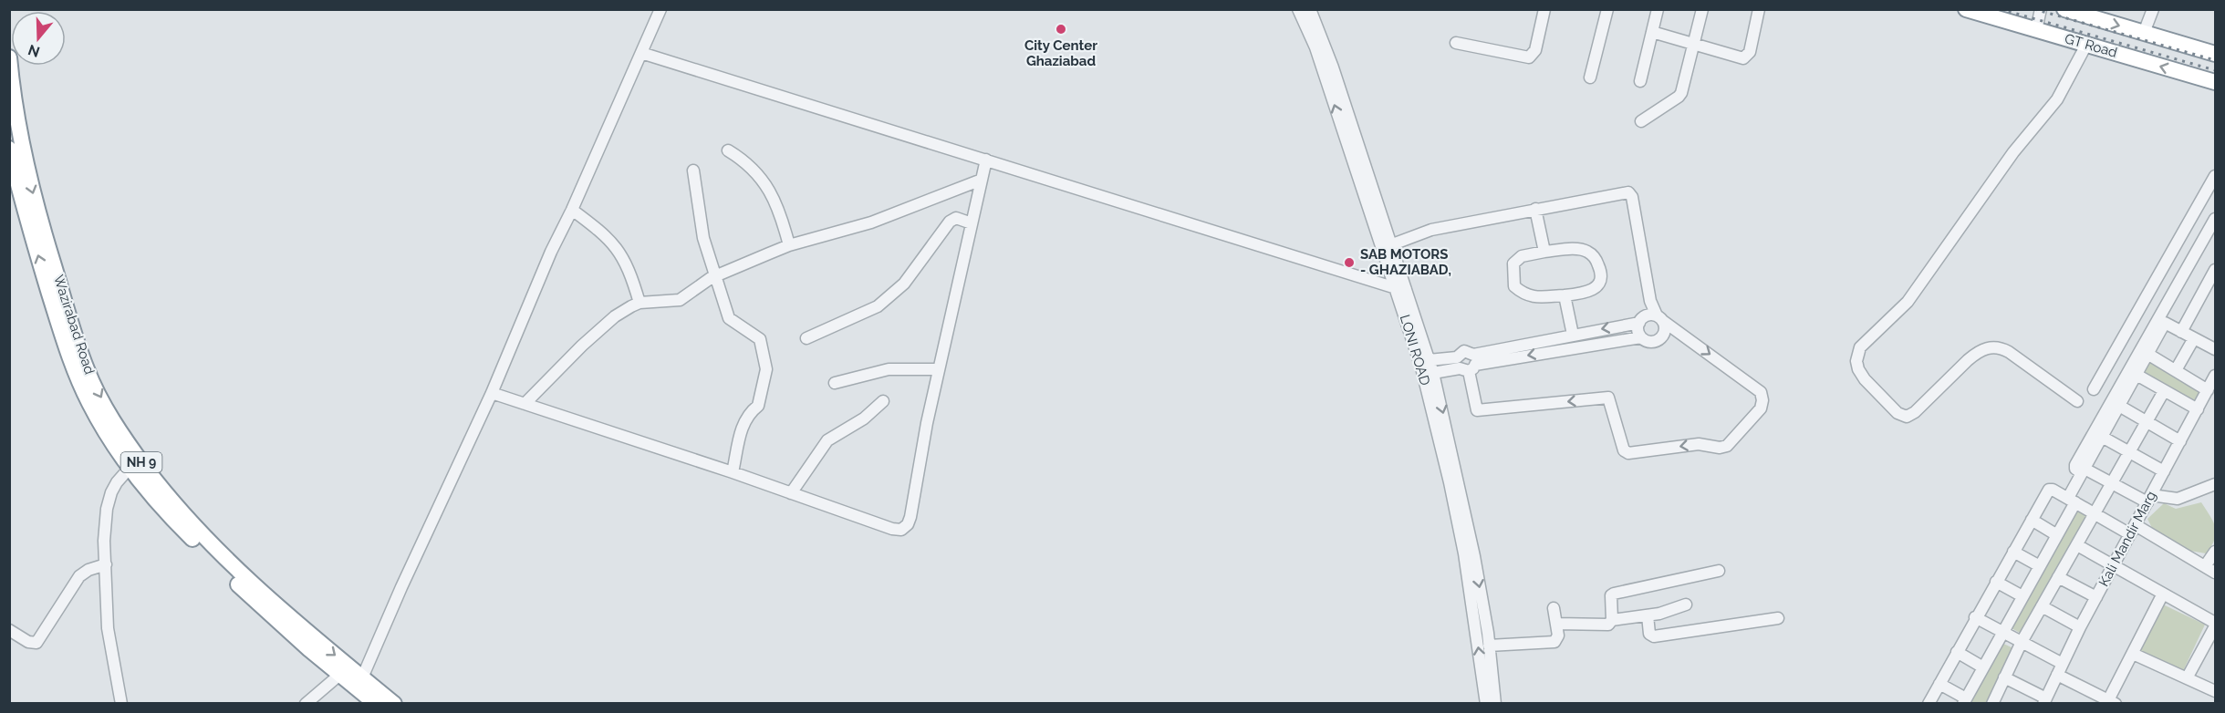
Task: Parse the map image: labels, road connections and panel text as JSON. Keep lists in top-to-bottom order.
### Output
{
  "streets": {
    "highway": ["GT Road", "Wazirabad Road", "NH 9"],
    "street": ["LONI ROAD", "Kali Mandir Marg"]
  },
  "places": ["City Center Ghaziabad", "SAB MOTORS - GHAZIABAD,"],
  "north": "bottom"
}
